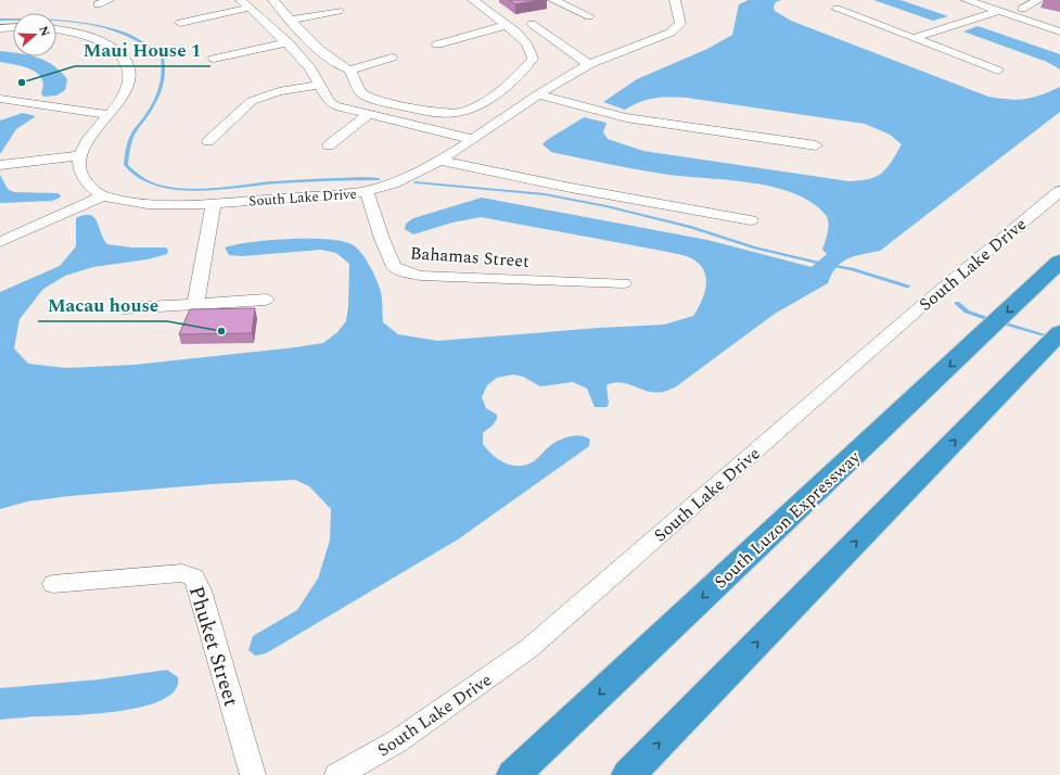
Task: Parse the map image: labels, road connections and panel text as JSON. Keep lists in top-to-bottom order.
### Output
{
  "streets": {
    "highway": ["South Luzon Expressway"],
    "street": ["South Lake Drive", "Bahamas Street", "Phuket Street"]
  },
  "crossings": [
    ["South Lake Drive", "Bahamas Street"]
  ],
  "places": ["Maui House 1", "Macau house"],
  "north": "right"
}
